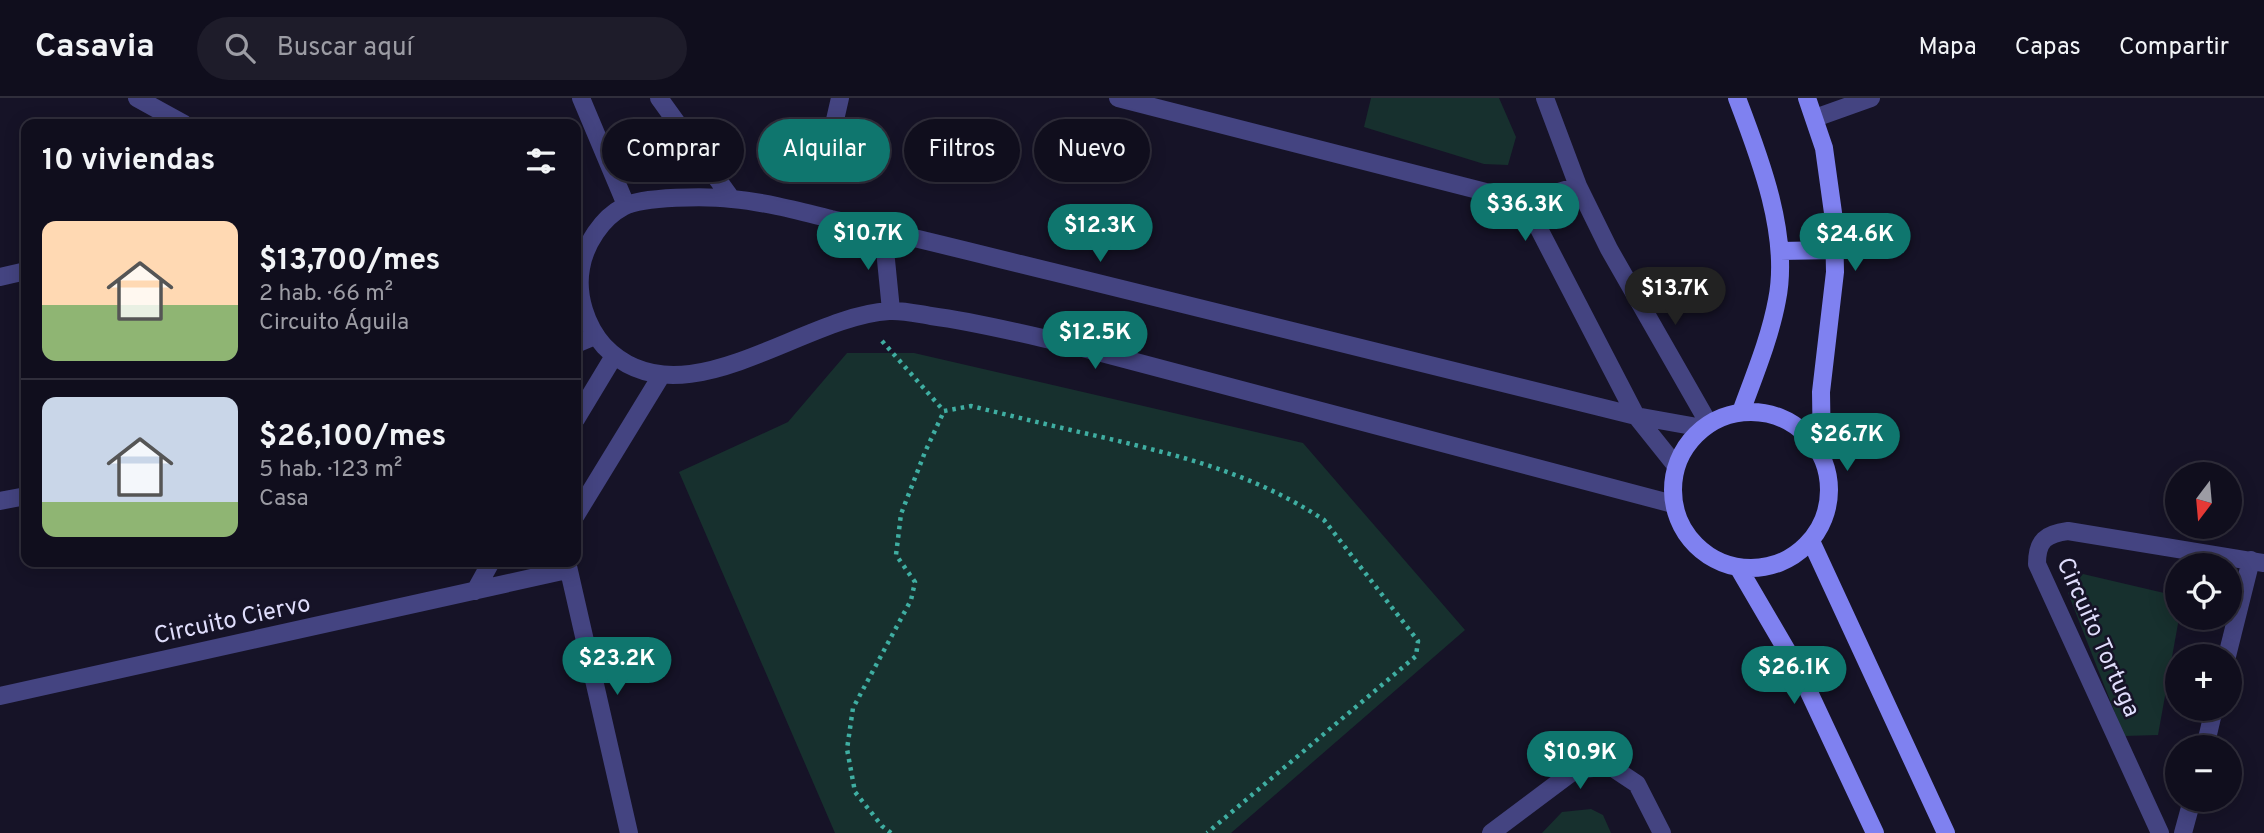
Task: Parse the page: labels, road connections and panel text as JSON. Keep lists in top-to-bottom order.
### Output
{
  "streets": {
    "street": ["Circuito Ciervo", "Circuito Tortuga"]
  },
  "north": "bottom",
  "page": {
    "header": "Casavia",
    "search": "Buscar aquí",
    "nav": ["Mapa", "Capas", "Compartir"],
    "chip": [
      "Comprar",
      "Alquilar",
      "Filtros",
      "Nuevo"
    ],
    "heading": "10 viviendas",
    "price": [
      "$36.3K",
      "$12.3K",
      "$10.7K",
      "$24.6K",
      "$13.7K",
      "$12.5K",
      "$26.7K",
      "$23.2K",
      "$26.1K",
      "$10.9K"
    ],
    "list": [
      {
        "name": "$13,700/mes",
        "note": "2 hab. · 66 m² · Circuito Águila"
      },
      {
        "name": "$26,100/mes",
        "note": "5 hab. · 123 m² · Casa"
      }
    ],
    "map_buttons": ["+", "−"]
  }
}
